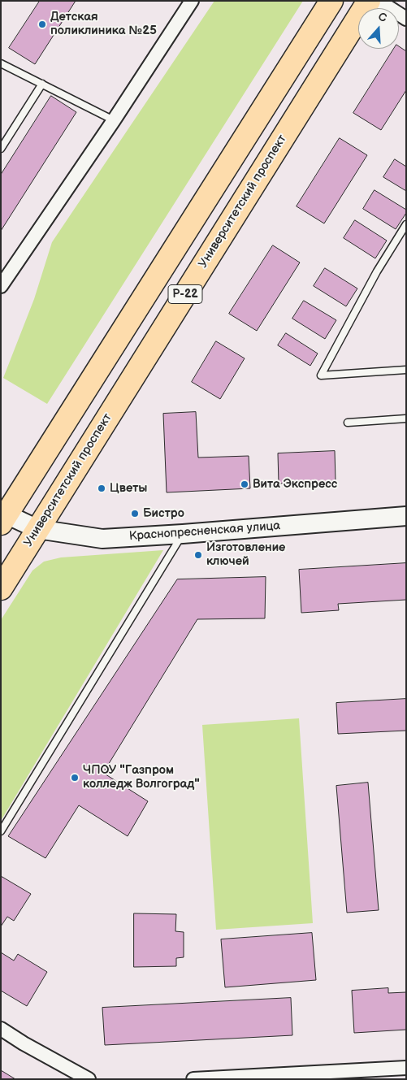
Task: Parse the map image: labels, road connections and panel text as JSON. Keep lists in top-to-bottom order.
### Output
{
  "streets": {
    "highway": ["Университетский проспект", "Р-22"],
    "street": ["Краснопресненская улица"]
  },
  "crossings": [
    ["Университетский проспект", "Краснопресненская улица"],
    ["Р-22", "Краснопресненская улица"]
  ],
  "places": [
    "Детская поликлиника №25",
    "Вита Экспресс",
    "Цветы",
    "Бистро",
    "Изготовление ключей",
    "ЧПОУ \"Газпром колледж Волгоград\""
  ],
  "north": "top"
}
